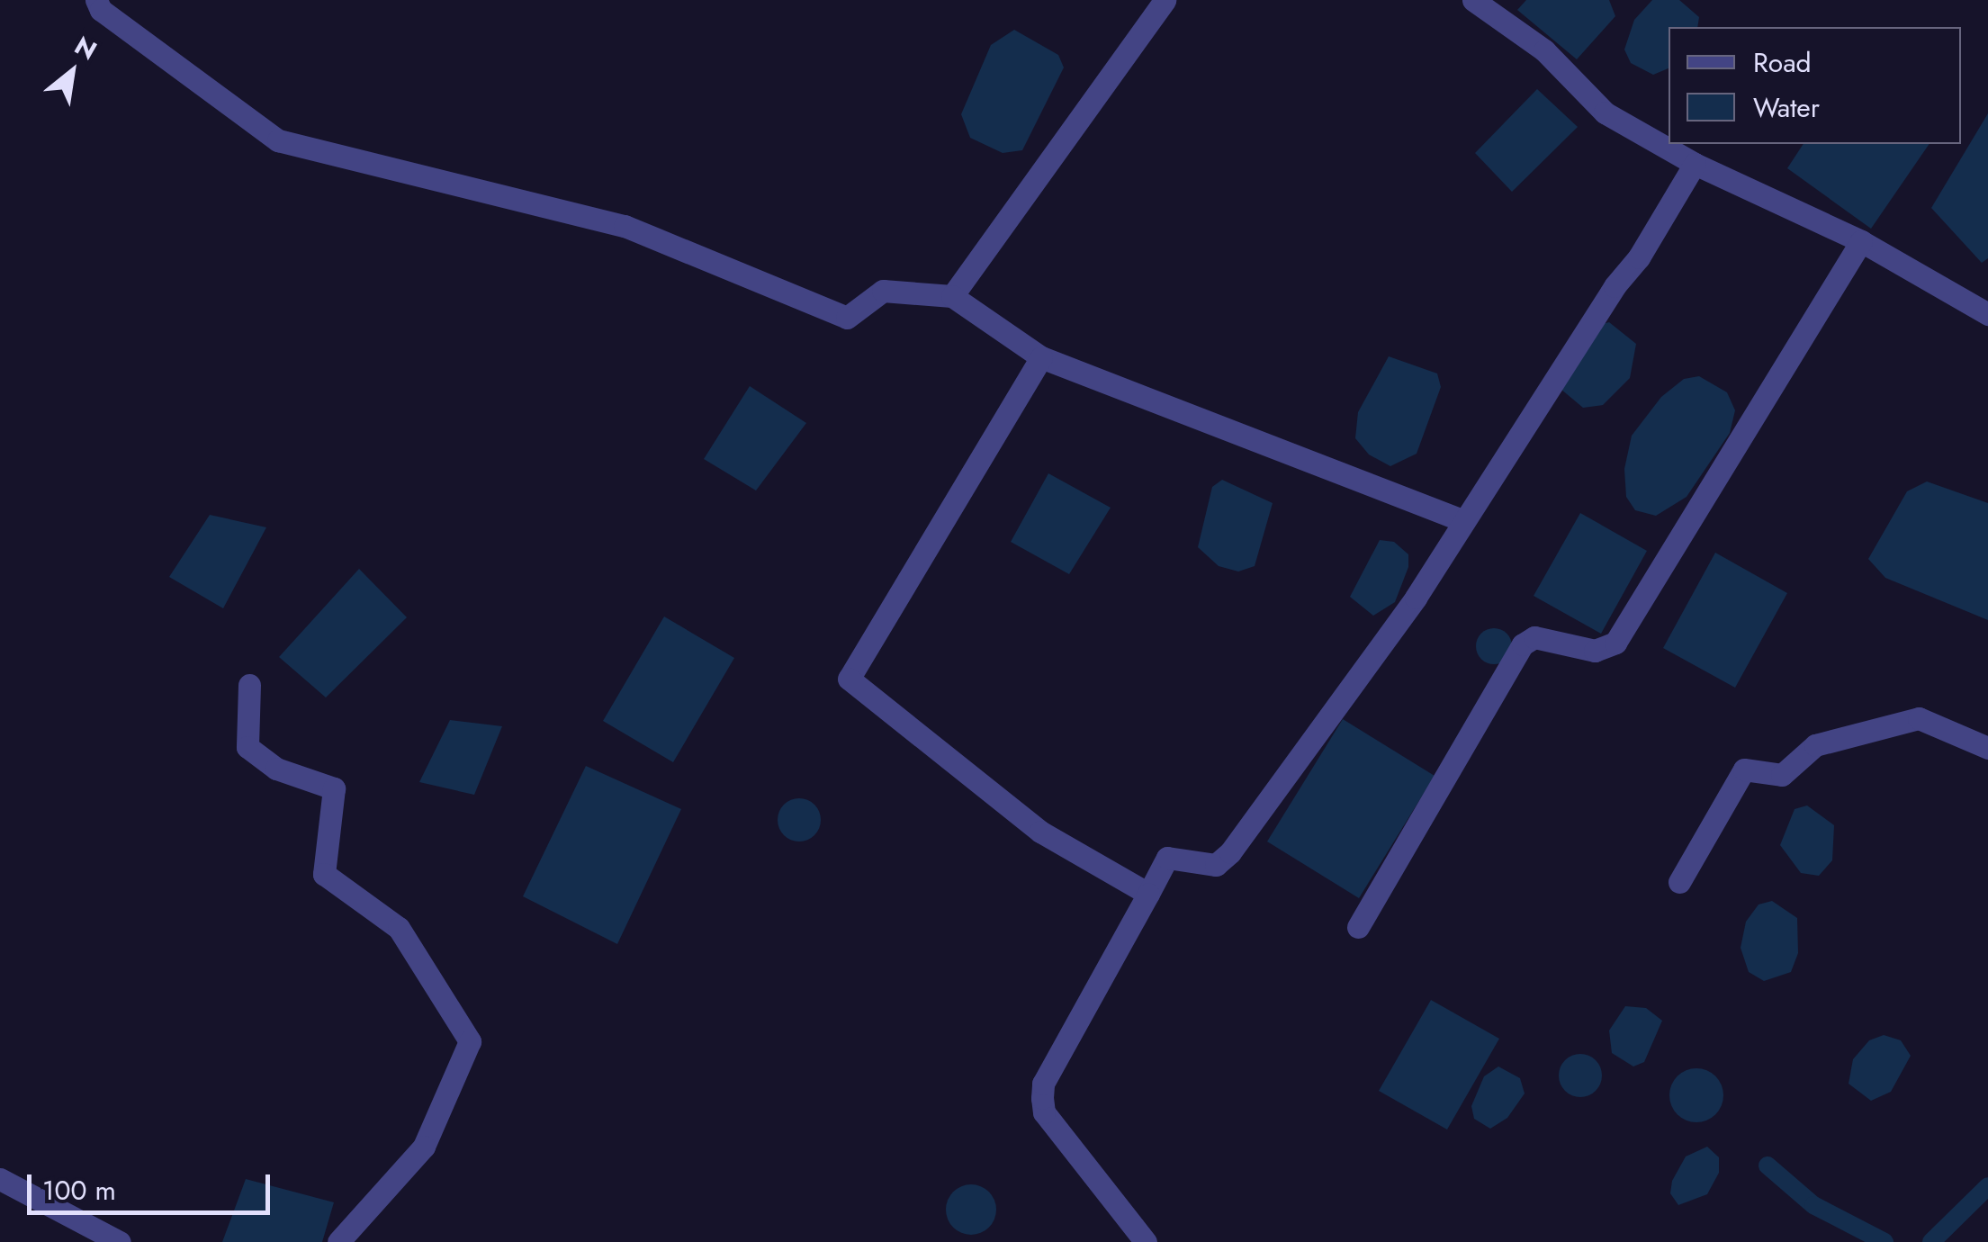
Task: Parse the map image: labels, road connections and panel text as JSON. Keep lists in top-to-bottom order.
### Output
{
  "legend": ["Road", "Water"],
  "scale_bar": "100 m",
  "north": "top right"
}
